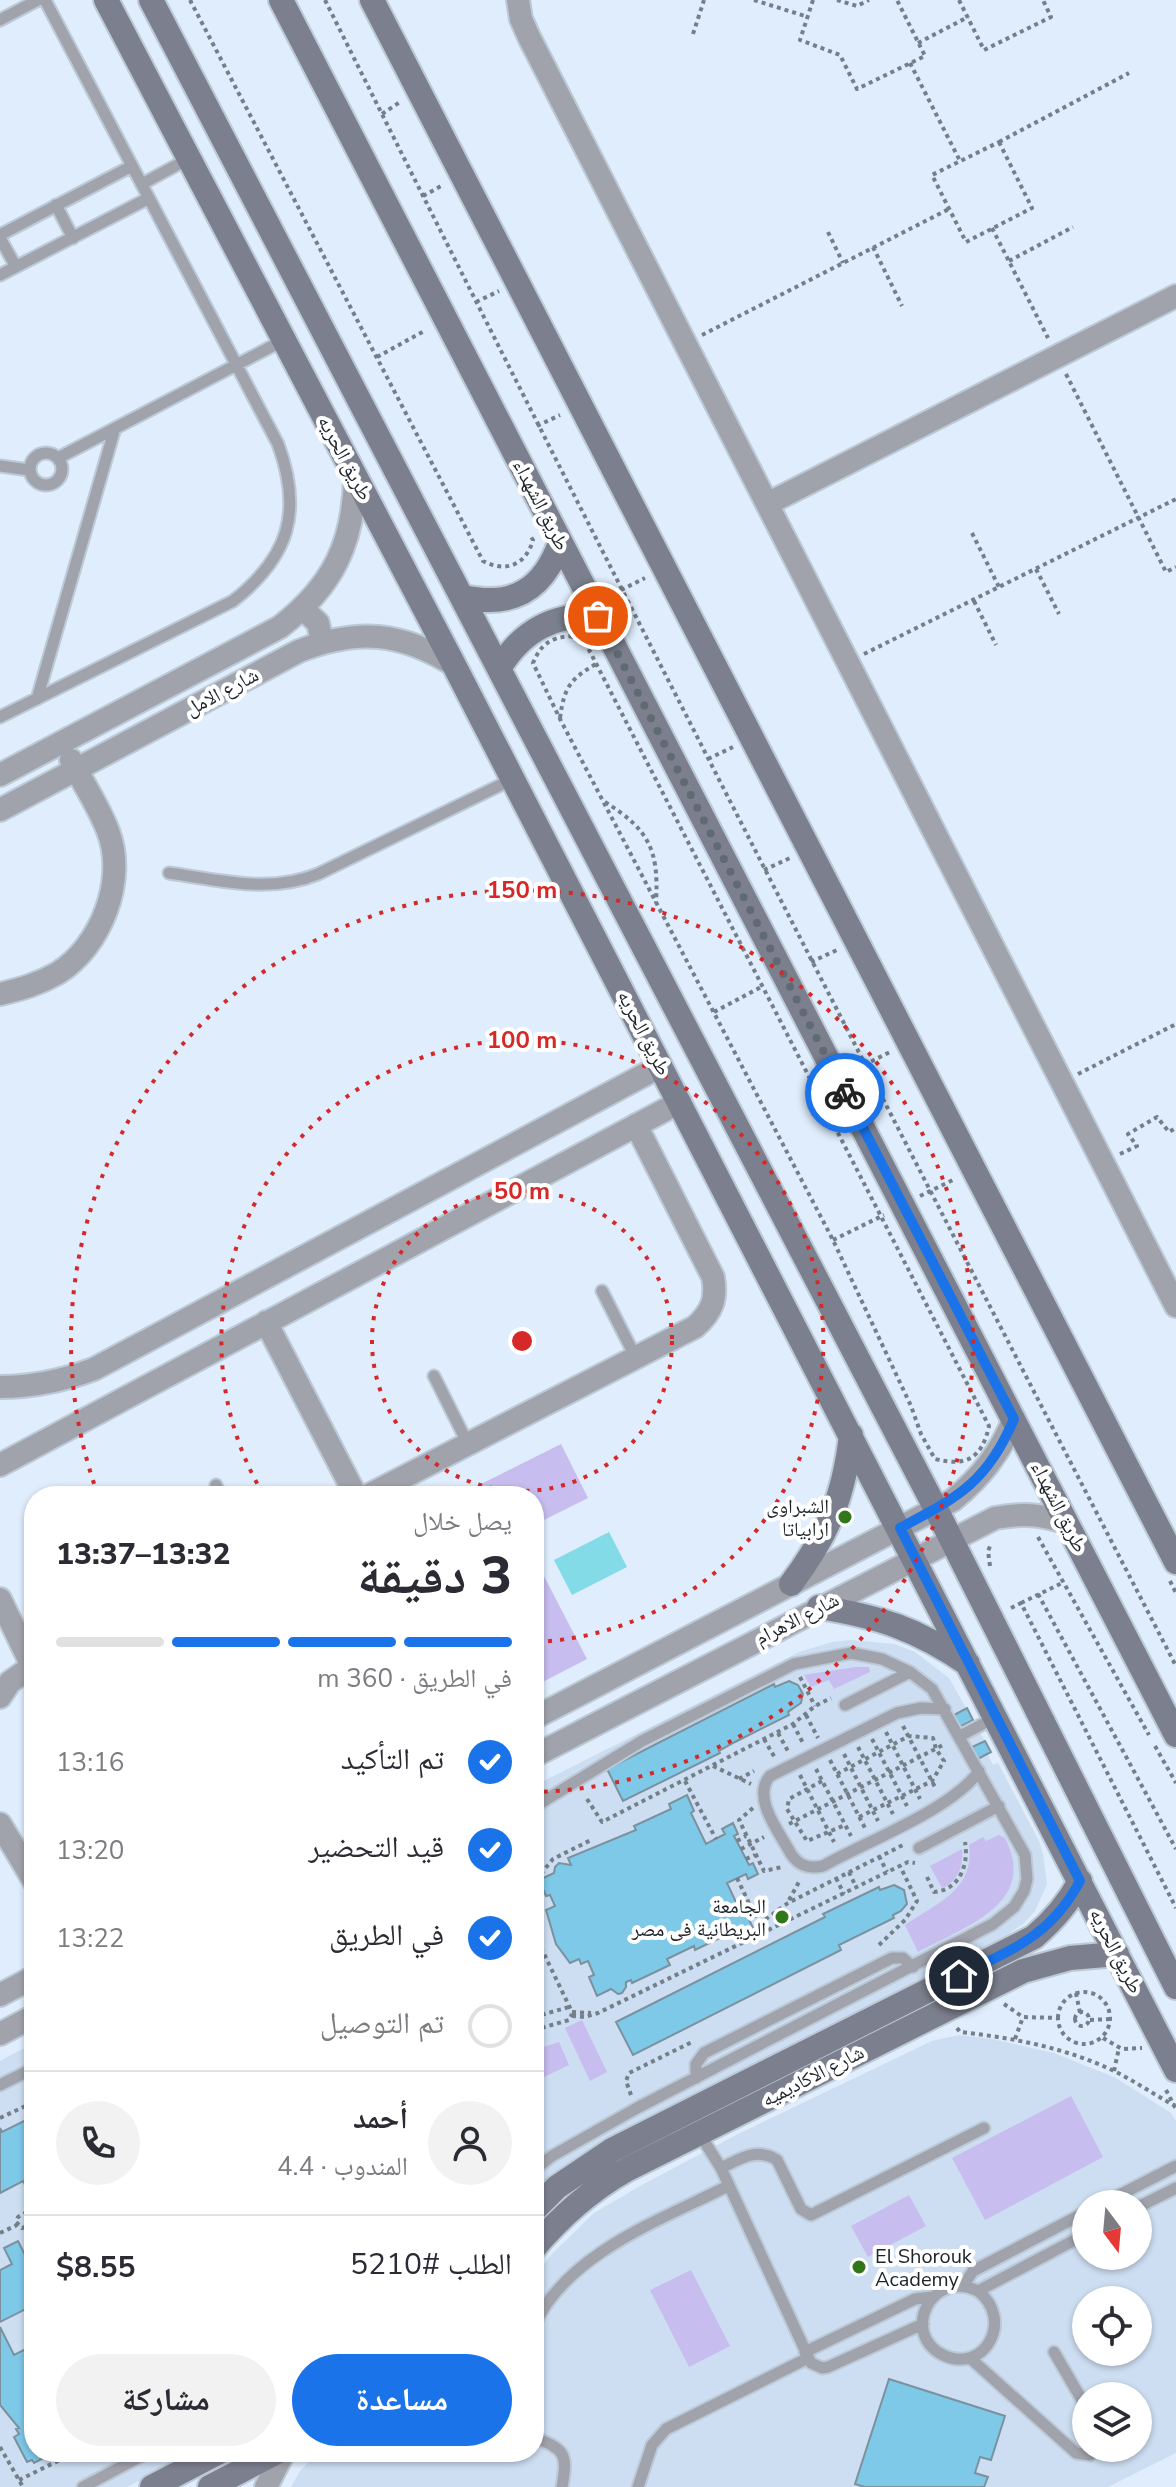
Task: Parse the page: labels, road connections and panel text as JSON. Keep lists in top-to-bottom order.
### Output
{
  "streets": {
    "street": [
      "طريق الحريه",
      "طريق الشهداء",
      "شارع الامل",
      "شارع الاهرام",
      "شارع الاكاديميه"
    ]
  },
  "crossings": [
    ["طريق الحريه", "شارع الامل"],
    ["طريق الحريه", "شارع الاهرام"],
    ["طريق الحريه", "شارع الاكاديميه"],
    ["طريق الشهداء", "شارع الاهرام"]
  ],
  "places": ["الشبراوى ارابياتا", "الجامعة البريطانية فى مصر", "El Shorouk Academy"],
  "north": "bottom",
  "page": {
    "heading": ["3 دقيقة", "يصل خلال", "13:32–13:37"],
    "panel": [
      "أحمد",
      "المندوب · 4.4",
      "الطلب #5210",
      "$8.55"
    ],
    "bar": "في الطريق · 360 m",
    "list": [
      ["تم التأكيد", "13:16"],
      ["قيد التحضير", "13:20"],
      ["في الطريق", "13:22"],
      "تم التوصيل"
    ],
    "buttons": ["مساعدة", "مشاركة"]
  },
  "rings": ["150 m", "100 m", "50 m"]
}
